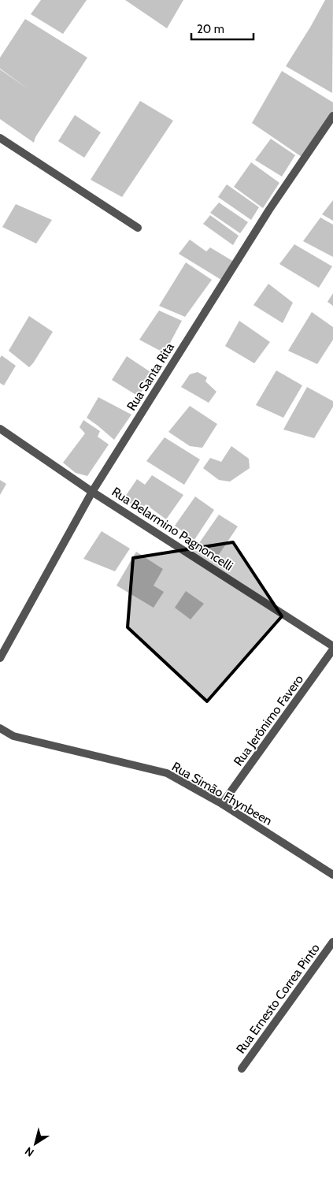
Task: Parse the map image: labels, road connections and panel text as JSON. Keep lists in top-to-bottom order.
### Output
{
  "streets": {
    "street": [
      "Rua Santa Rita",
      "Rua Belarmino Pagnoncelli",
      "Rua Jerônimo Favero",
      "Rua Simão Fhynbeen",
      "Rua Ernesto Correa Pinto"
    ]
  },
  "crossings": [
    ["Rua Santa Rita", "Rua Belarmino Pagnoncelli"],
    ["Rua Jerônimo Favero", "Rua Simão Fhynbeen"]
  ],
  "scale_bar": "20 m",
  "north": "bottom left"
}
